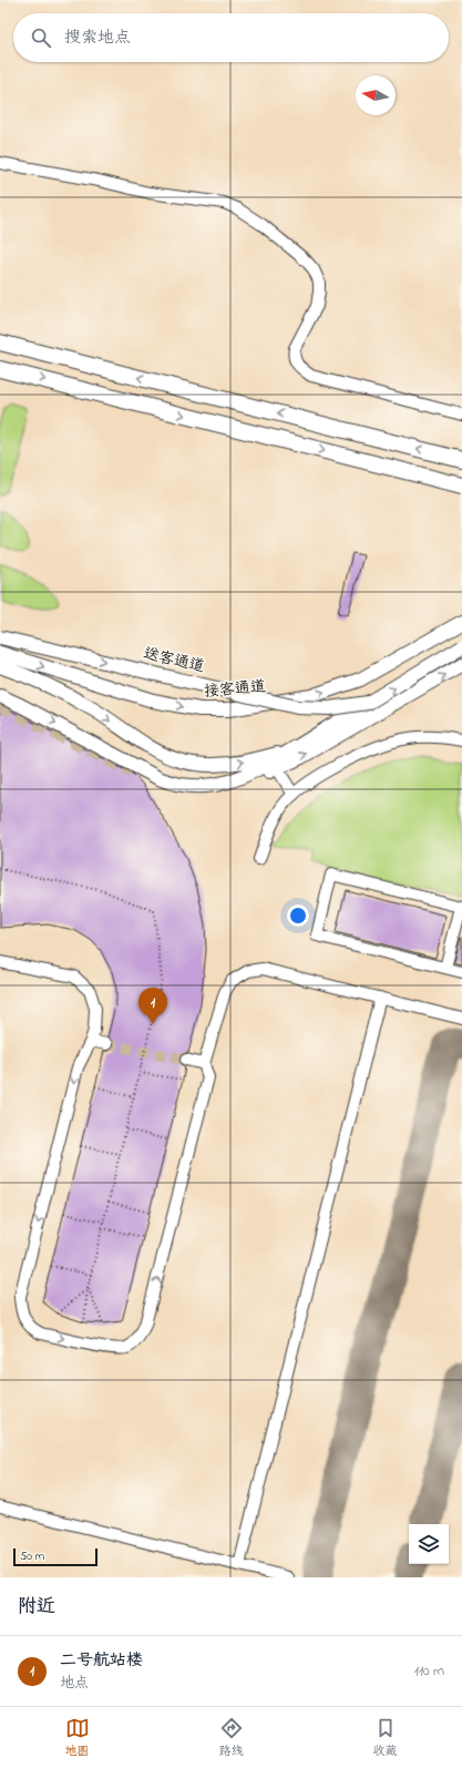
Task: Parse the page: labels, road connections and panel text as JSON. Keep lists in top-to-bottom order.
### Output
{
  "streets": {
    "main road": ["送客通道", "接客通道"]
  },
  "one_way": ["送客通道"],
  "scale_bar": "50 m",
  "north": "left",
  "page": {
    "search": "搜索地点",
    "pins": "1",
    "scale": "50 m",
    "heading": "附近",
    "list": [
      {
        "mark": "1",
        "name": "二号航站楼",
        "note": "地点",
        "value": "110 m"
      }
    ],
    "nav": ["地图", "路线", "收藏"]
  }
}
